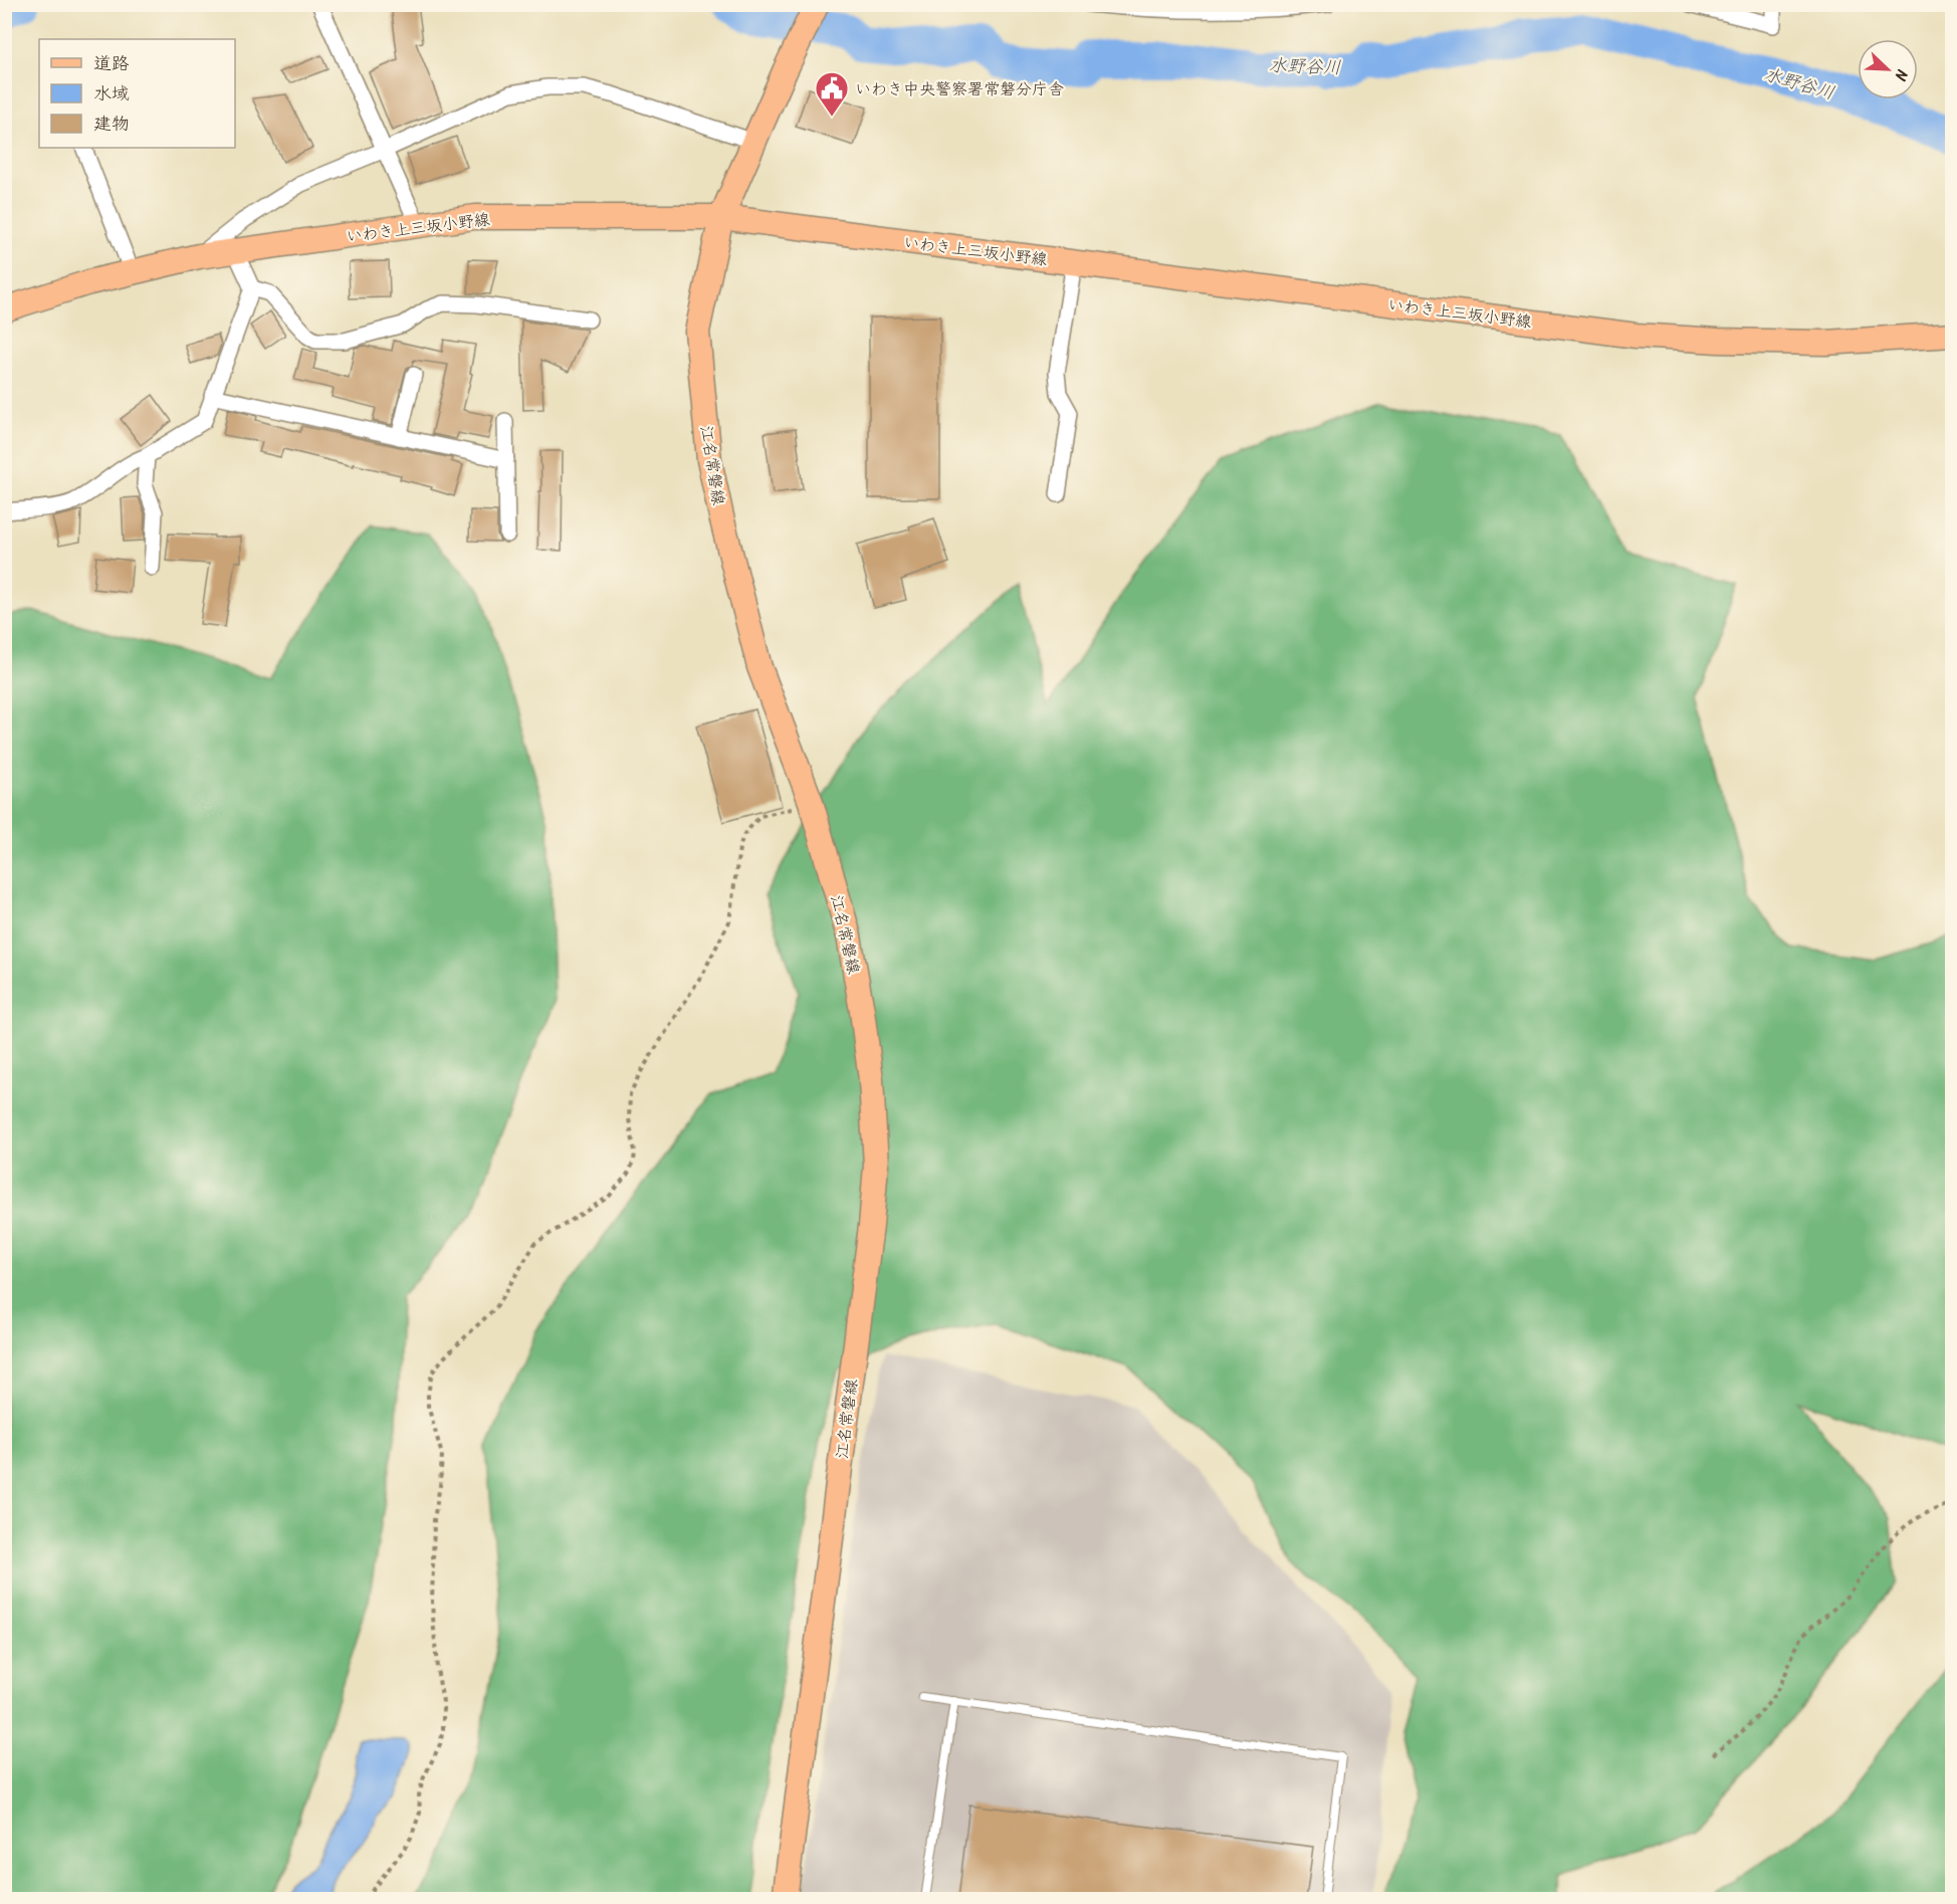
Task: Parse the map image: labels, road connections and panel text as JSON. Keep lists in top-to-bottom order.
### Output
{
  "streets": {
    "main road": ["いわき上三坂小野線", "江名常磐線"]
  },
  "crossings": [
    ["いわき上三坂小野線", "江名常磐線"]
  ],
  "water": ["水野谷川"],
  "places": {
    "public building": ["いわき中央警察署常磐分庁舎"]
  },
  "legend": ["道路", "水域", "建物"],
  "north": "bottom right"
}
